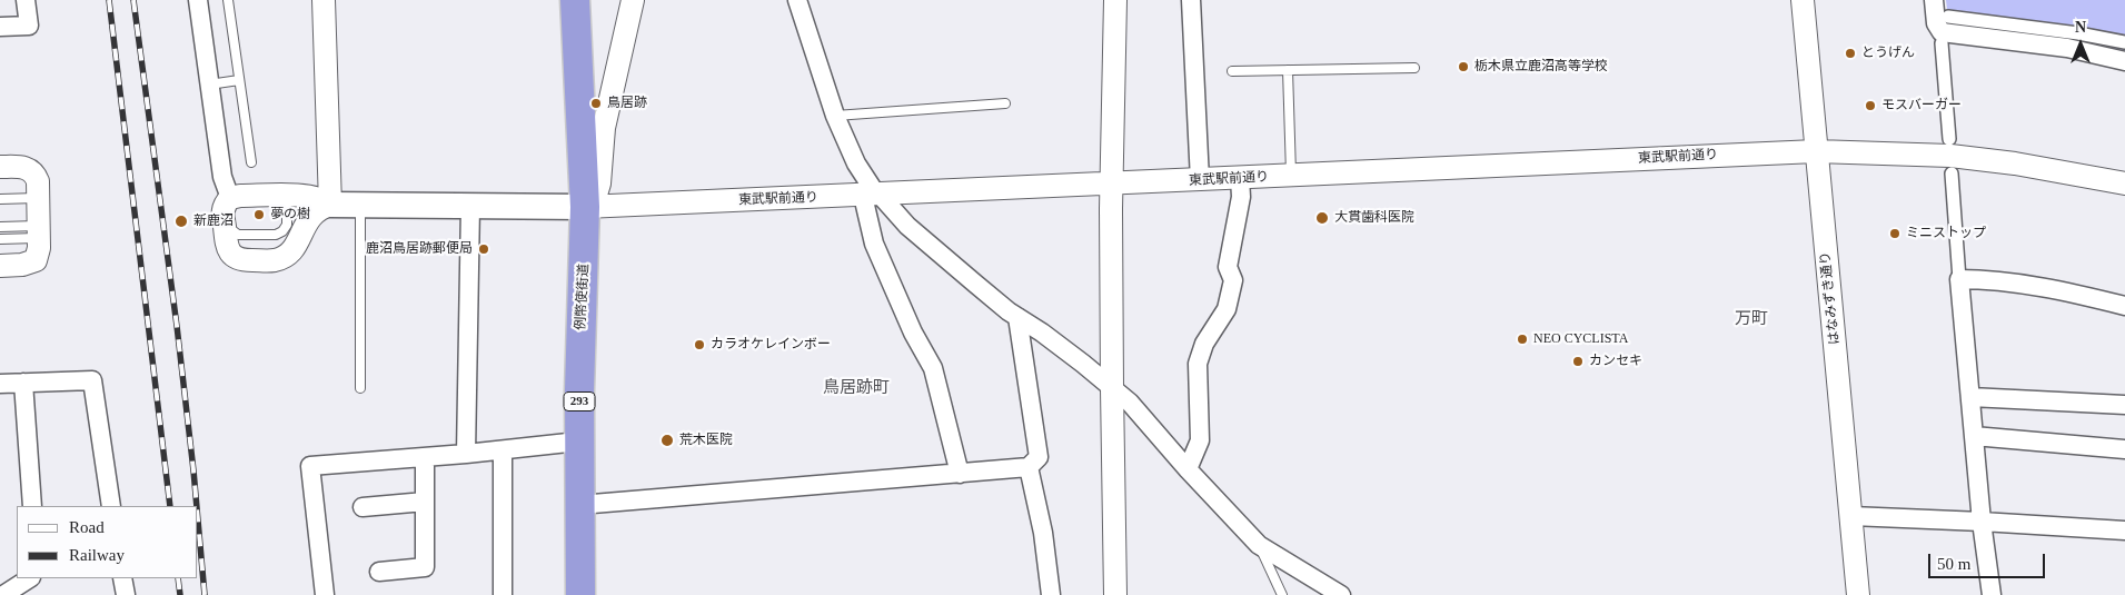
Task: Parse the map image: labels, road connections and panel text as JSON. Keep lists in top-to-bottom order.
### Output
{
  "streets": {
    "highway": ["例幣使街道", "293"],
    "main road": ["東武駅前通り"],
    "street": ["はなみずき通り"]
  },
  "crossings": [
    ["東武駅前通り", "例幣使街道"],
    ["東武駅前通り", "はなみずき通り"]
  ],
  "districts": ["万町", "鳥居跡町"],
  "places": [
    "とうげん",
    "栃木県立鹿沼高等学校",
    "鳥居跡",
    "モスバーガー",
    "夢の樹",
    "大貫歯科医院",
    "新鹿沼",
    "ミニストップ",
    "鹿沼鳥居跡郵便局",
    "NEO CYCLISTA",
    "カラオケレインボー",
    "カンセキ",
    "荒木医院"
  ],
  "legend": ["Road", "Railway"],
  "scale_bar": "50 m",
  "north": "top"
}
